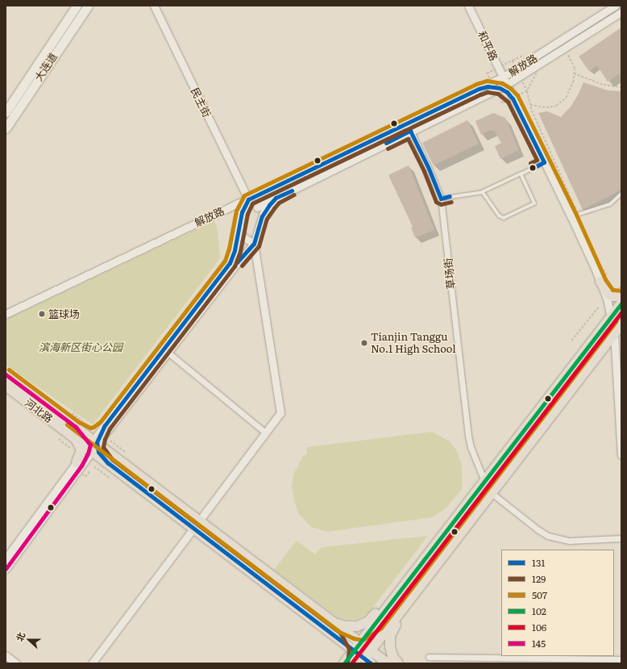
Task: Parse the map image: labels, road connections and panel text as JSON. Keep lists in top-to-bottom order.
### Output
{
  "streets": {
    "main road": ["大连道", "河北路"],
    "street": [
      "和平路",
      "解放路",
      "民主街",
      "草场街"
    ]
  },
  "crossings": [
    ["和平路", "解放路"],
    ["解放路", "民主街"],
    ["解放路", "草场街"]
  ],
  "parks": ["滨海新区街心公园"],
  "places": ["篮球场", "Tianjin Tanggu No.1 High School"],
  "lines": [
    "transit line 507",
    "transit line 131",
    "transit line 129",
    "transit line 102",
    "transit line 106",
    "transit line 145"
  ],
  "legend": [
    "131",
    "129",
    "507",
    "102",
    "106",
    "145"
  ],
  "north": "left"
}
